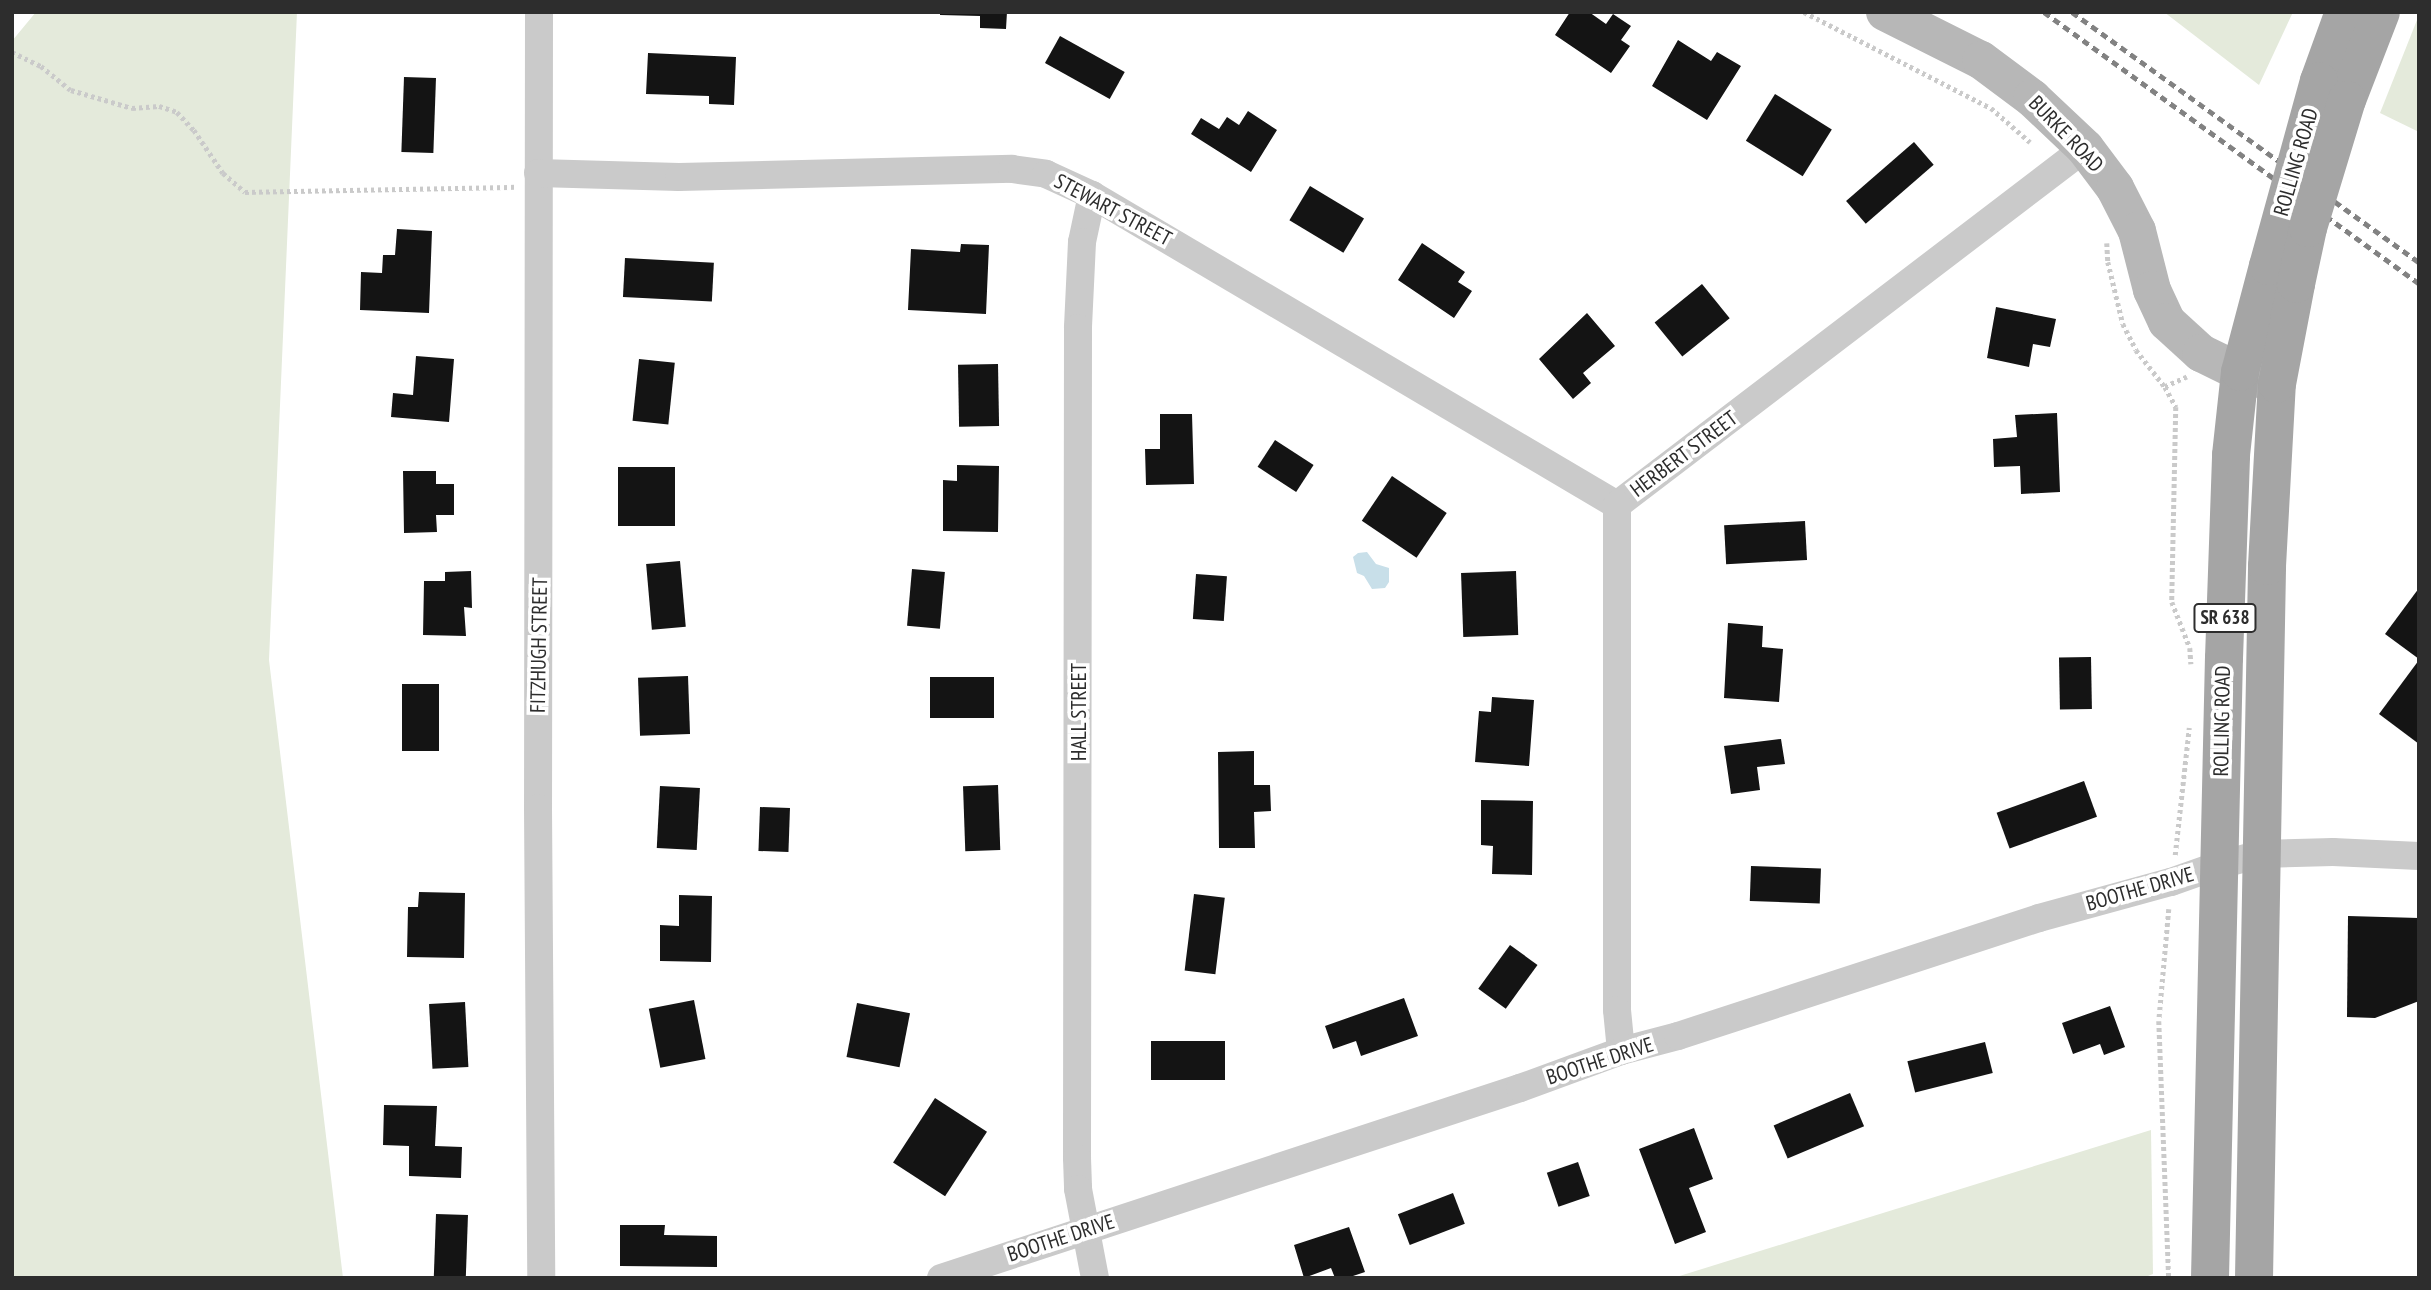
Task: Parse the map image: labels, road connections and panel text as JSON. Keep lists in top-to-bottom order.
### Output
{
  "streets": {
    "main road": ["ROLLING ROAD", "SR 638"],
    "street": [
      "BURKE ROAD",
      "STEWART STREET",
      "HERBERT STREET",
      "FITZHUGH STREET",
      "HALL STREET",
      "BOOTHE DRIVE"
    ]
  },
  "crossings": [
    ["BURKE ROAD", "ROLLING ROAD"],
    ["BURKE ROAD", "HERBERT STREET"],
    ["ROLLING ROAD", "BOOTHE DRIVE"],
    ["STEWART STREET", "HERBERT STREET"],
    ["STEWART STREET", "FITZHUGH STREET"],
    ["STEWART STREET", "HALL STREET"],
    ["HERBERT STREET", "BOOTHE DRIVE"],
    ["HALL STREET", "BOOTHE DRIVE"]
  ]
}
